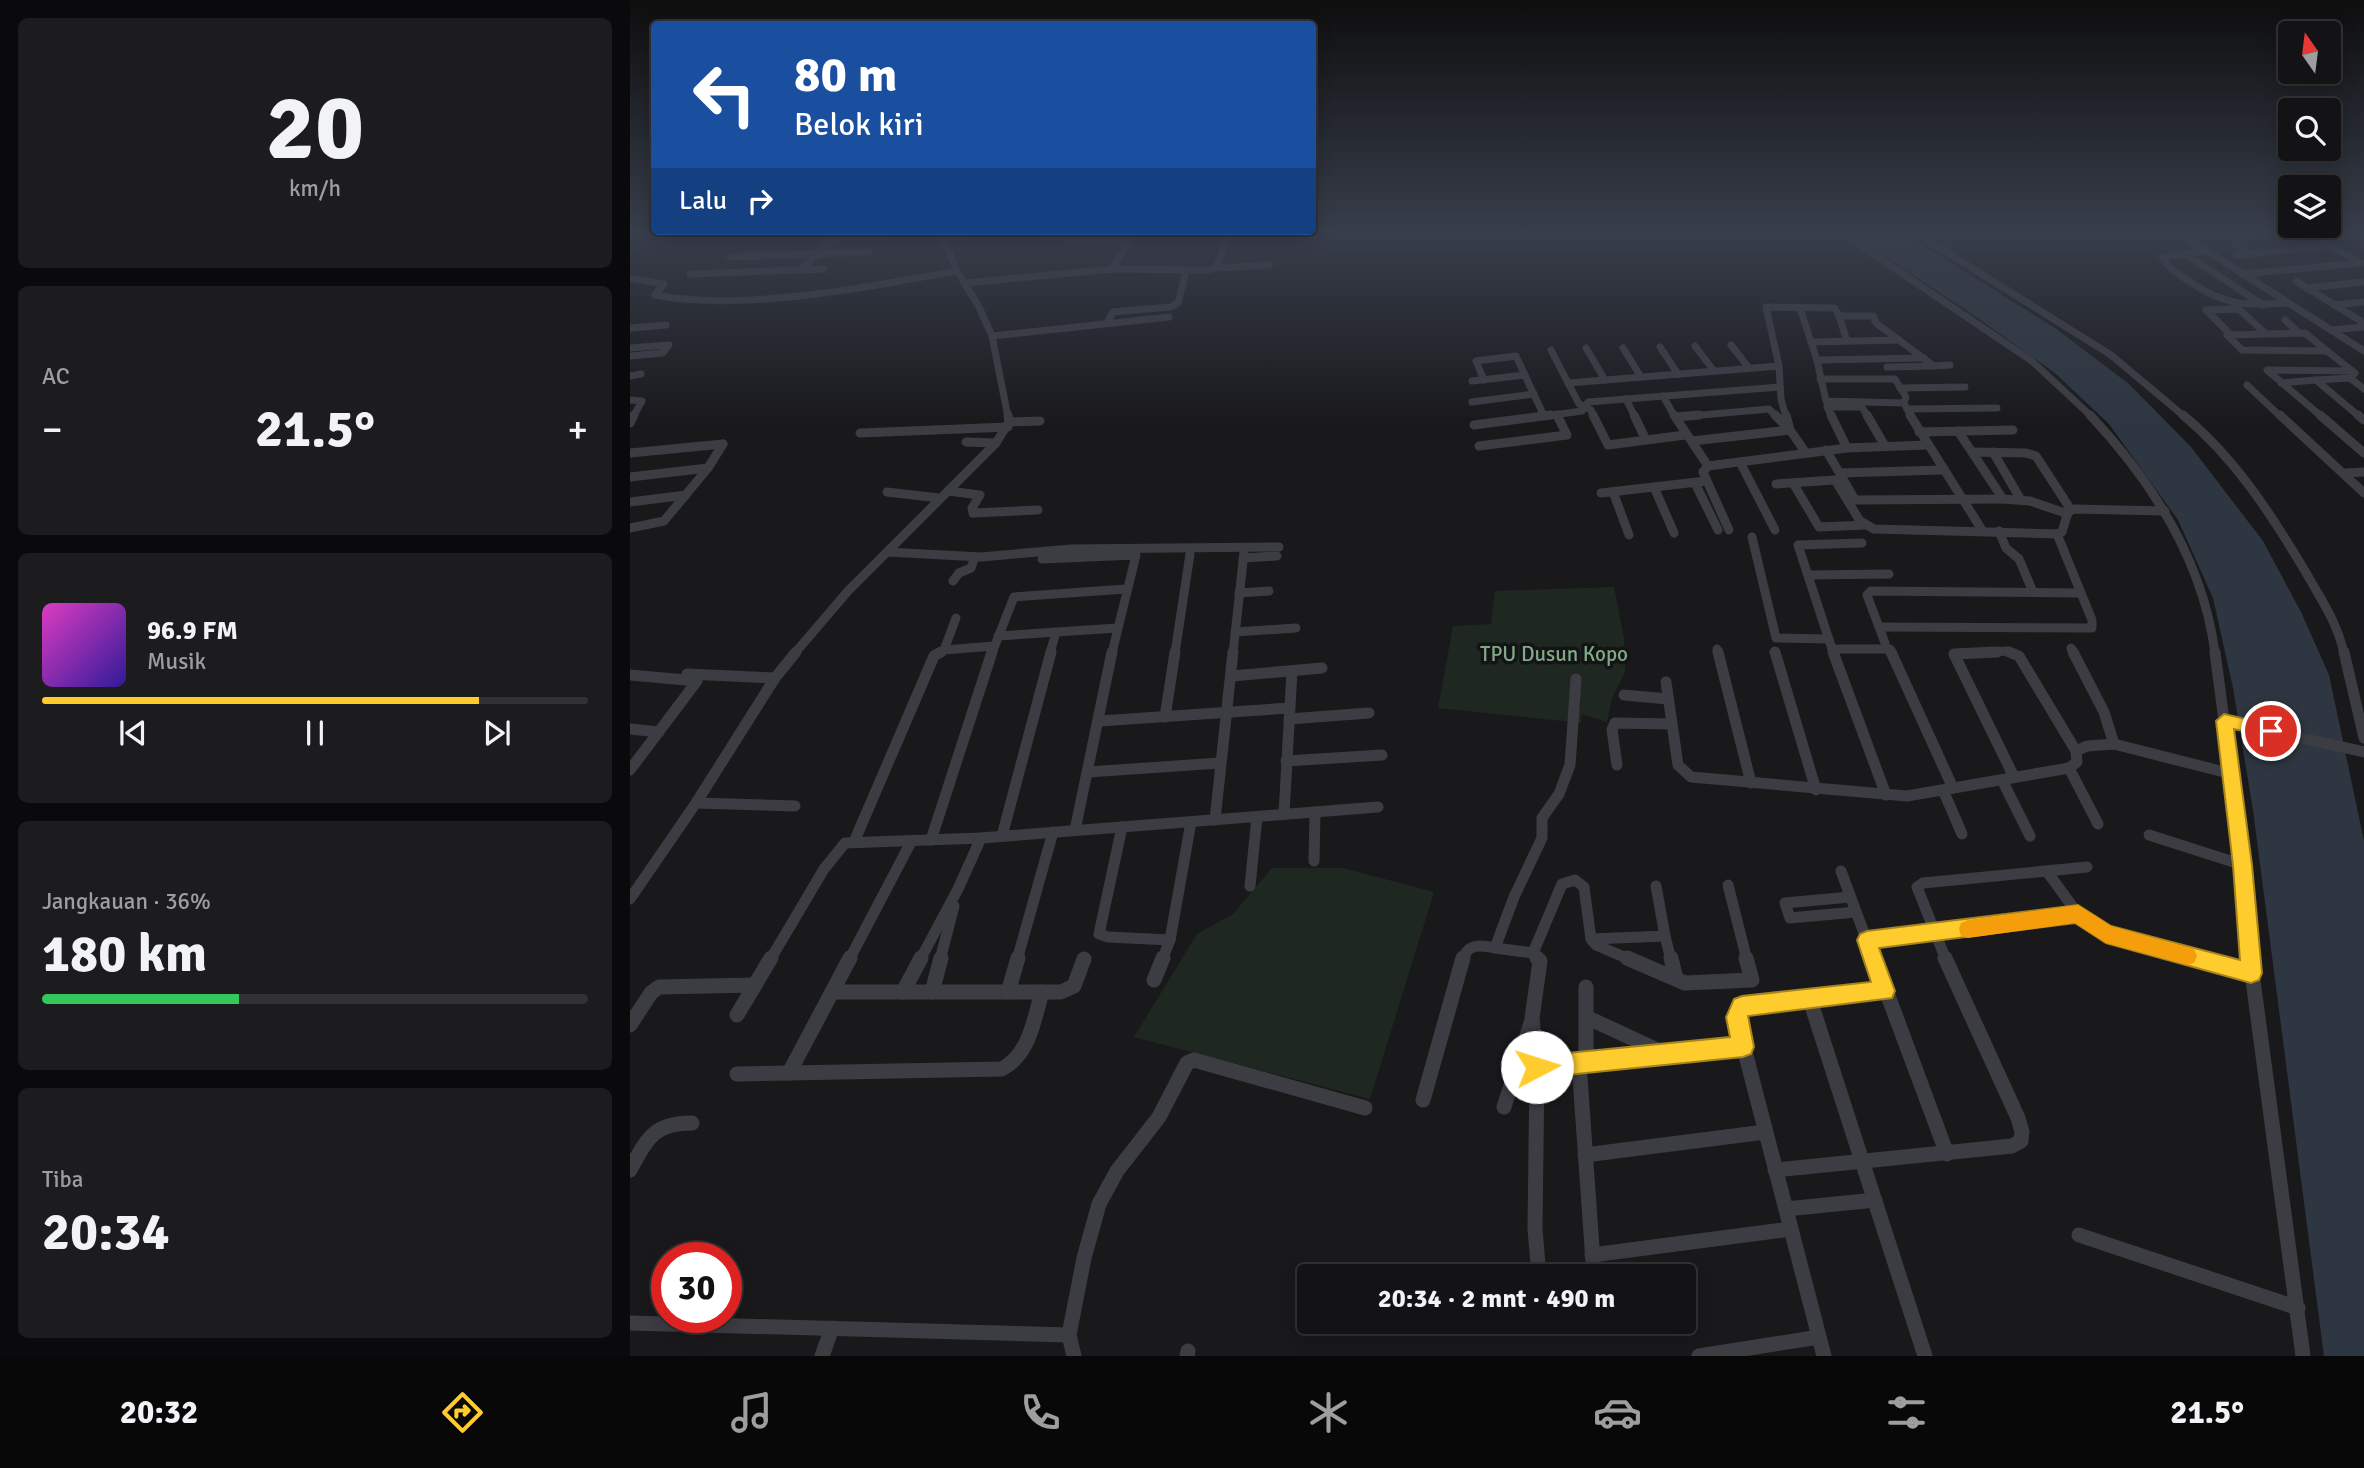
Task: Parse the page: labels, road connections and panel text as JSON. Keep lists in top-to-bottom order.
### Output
{
  "parks": ["TPU Dusun Kopo"],
  "north": "top",
  "page": {
    "tile": [
      ["20", "km/h"],
      "AC",
      ["Jangkauan · 36%", "180 km"],
      ["Tiba", "20:34"]
    ],
    "turn": ["80 m", "Belok kiri"],
    "then": "Lalu",
    "heat": ["−", "21.5°", "+"],
    "song": ["96.9 FM", "Musik"],
    "limit": "30",
    "trip": "20:34 · 2 mnt · 490 m",
    "tabs": ["20:32", "21.5°"]
  }
}
